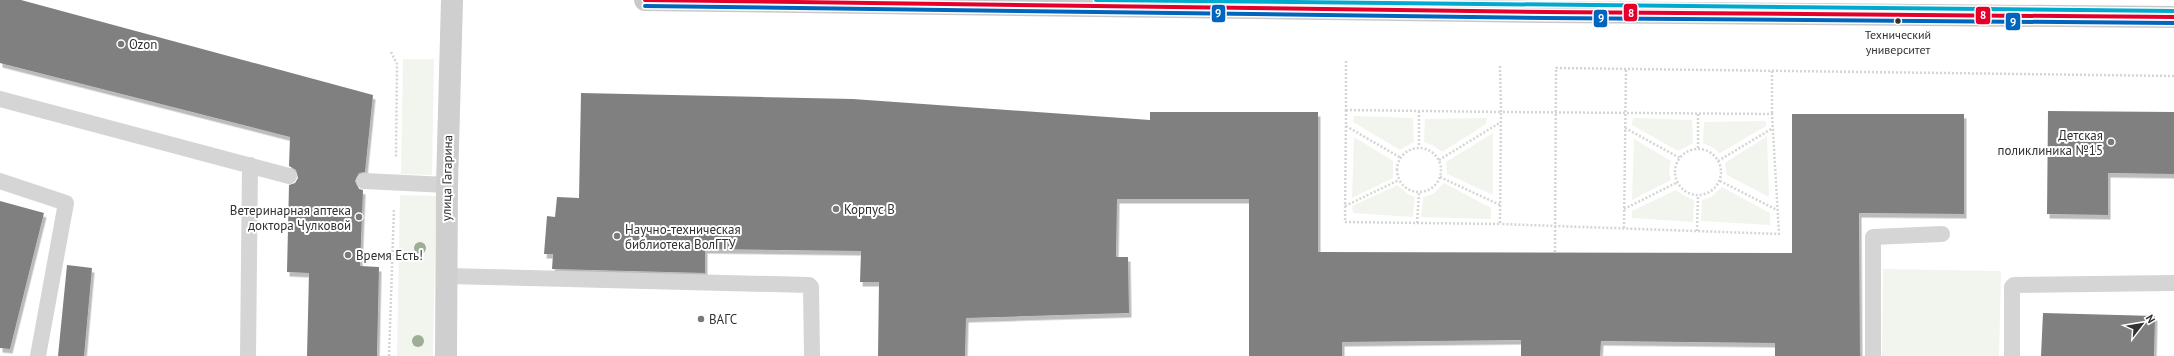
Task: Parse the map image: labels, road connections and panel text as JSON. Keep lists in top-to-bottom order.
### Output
{
  "streets": {
    "street": ["улица Гагарина"]
  },
  "places": [
    "Технический университет",
    "Ozon",
    "Детская поликлиника №15",
    "Корпус В",
    "Ветеринарная аптека доктора Чулковой",
    "Научно-техническая библиотека ВолГТУ",
    "Время Есть!",
    "ВАГС"
  ],
  "lines": ["transit line 8", "transit line 9"],
  "north": "top right"
}
